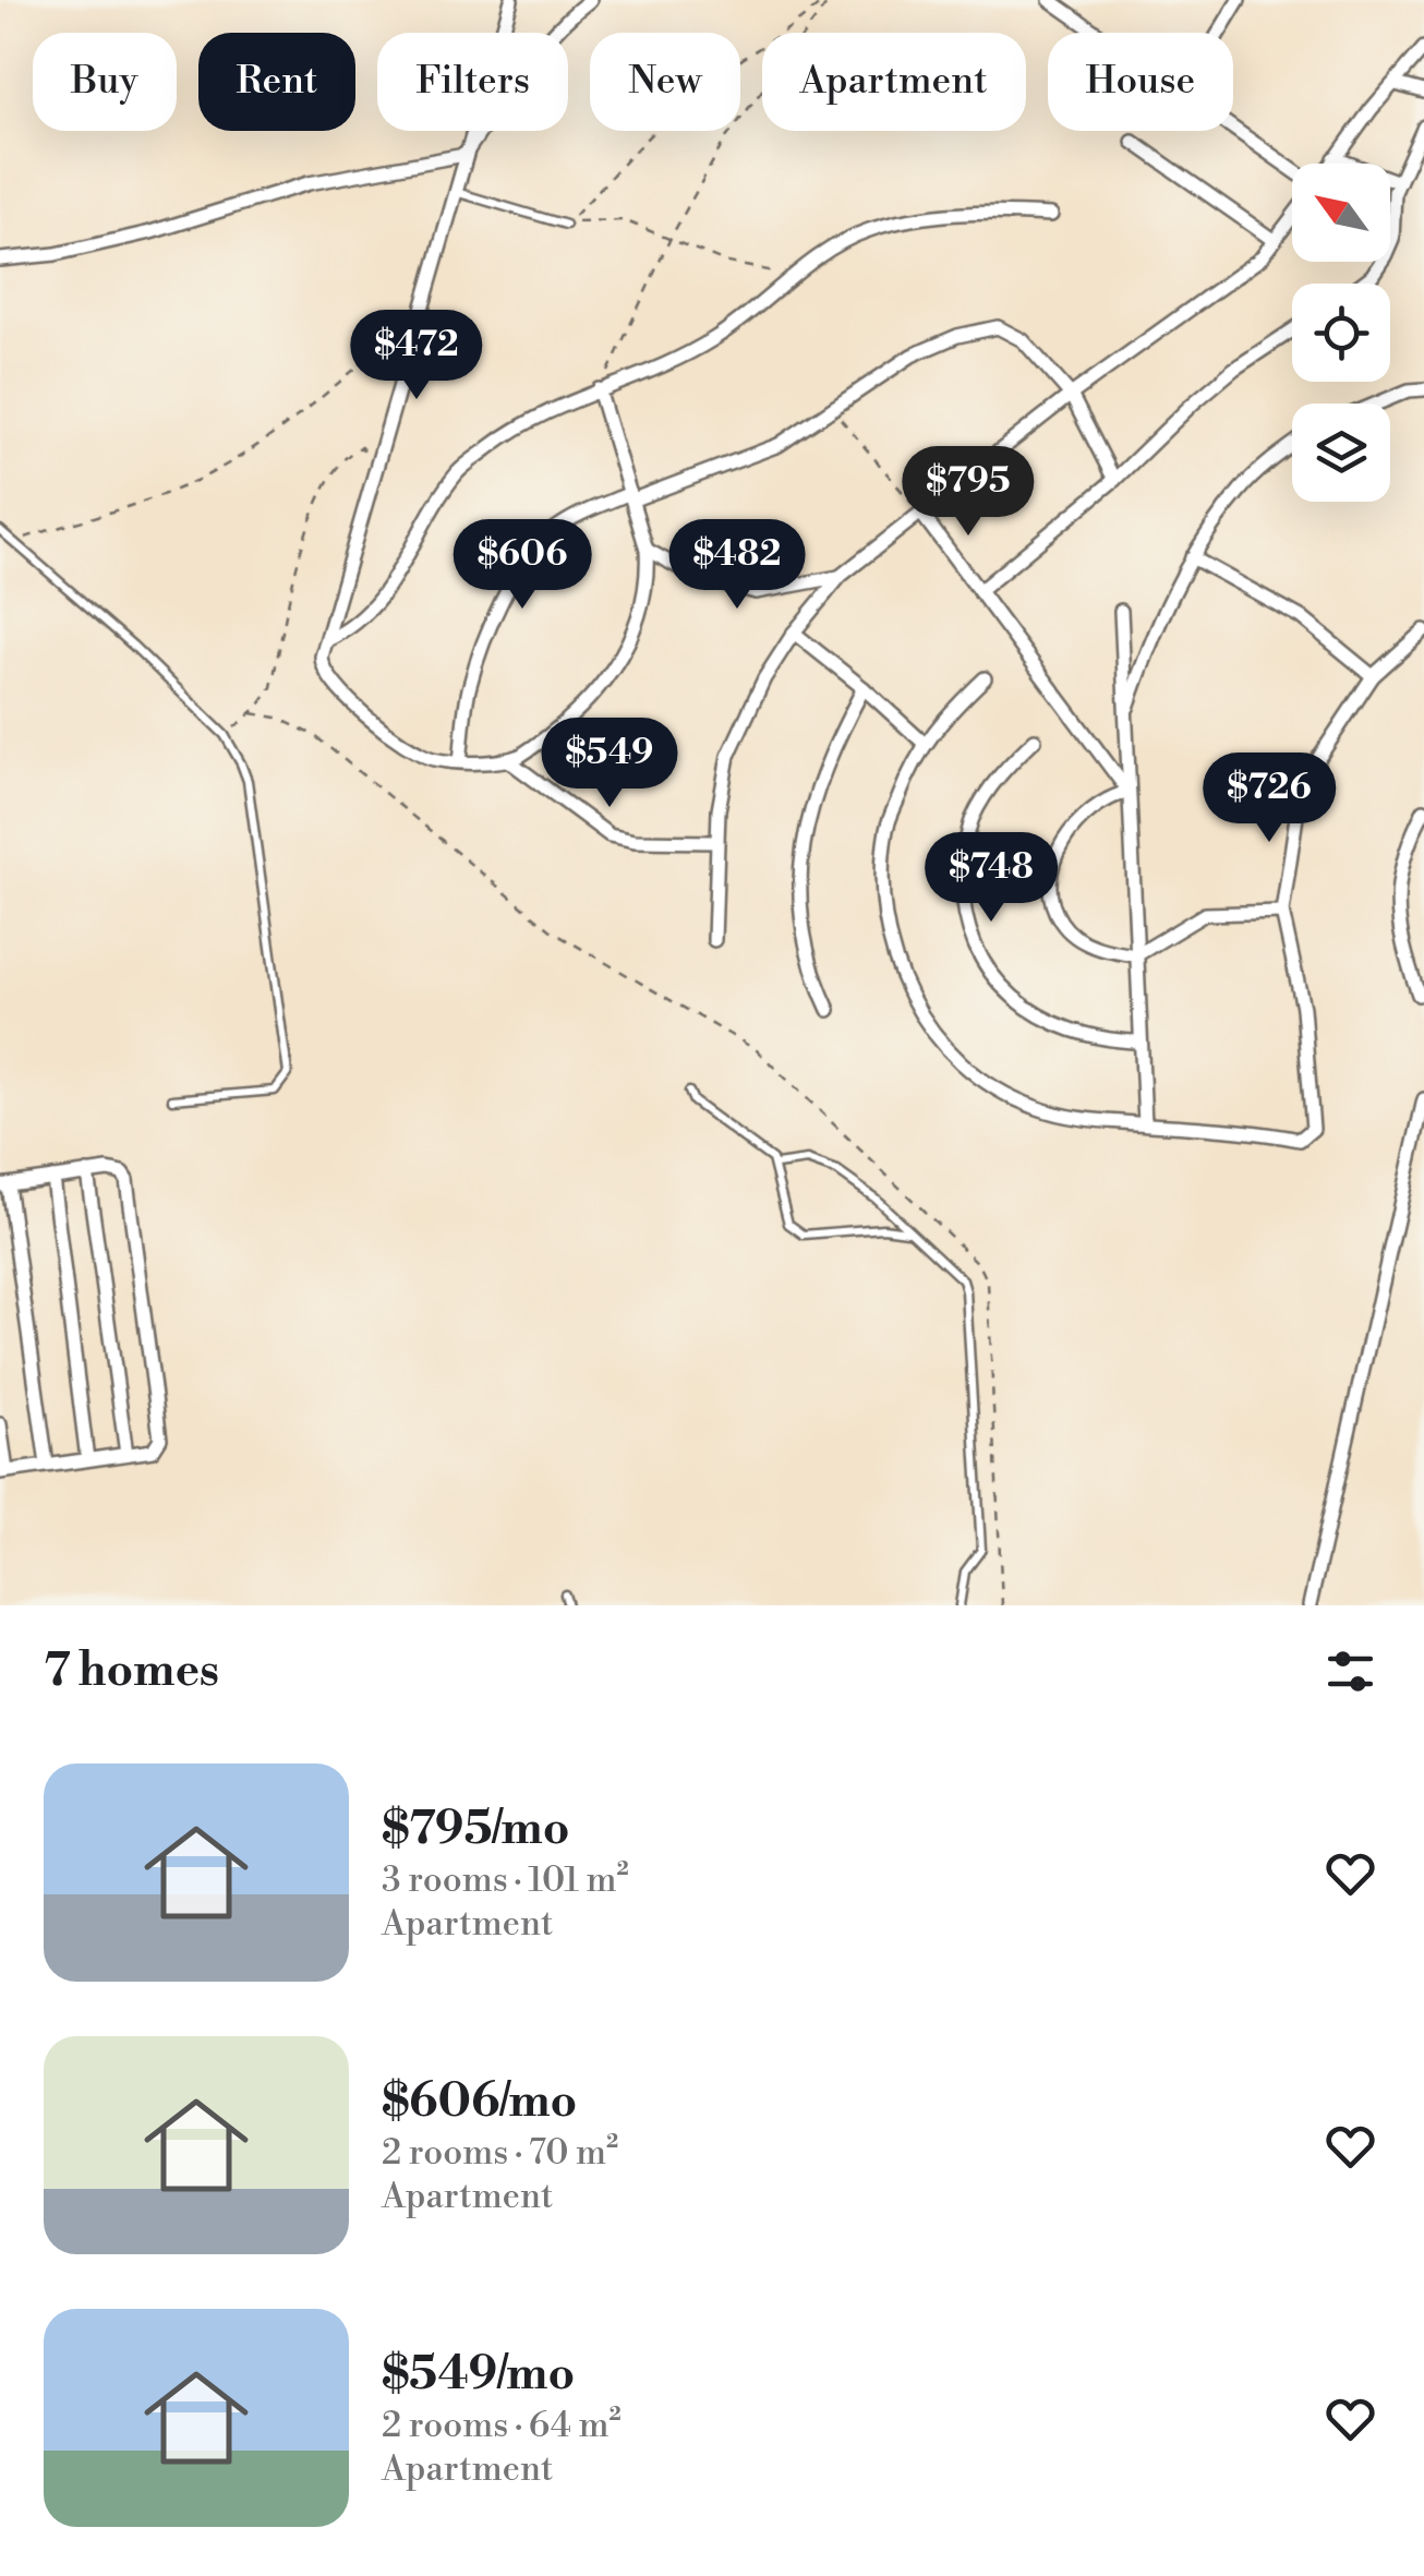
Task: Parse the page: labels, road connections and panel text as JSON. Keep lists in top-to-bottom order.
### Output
{
  "north": "top left",
  "page": {
    "chip": [
      "Buy",
      "Rent",
      "Filters",
      "New",
      "Apartment",
      "House"
    ],
    "price": [
      "$472",
      "$795",
      "$606",
      "$482",
      "$549",
      "$726",
      "$748"
    ],
    "heading": "7 homes",
    "list": [
      {
        "name": "$795/mo",
        "note": "3 rooms · 101 m² · Apartment"
      },
      {
        "name": "$606/mo",
        "note": "2 rooms · 70 m² · Apartment"
      },
      {
        "name": "$549/mo",
        "note": "2 rooms · 64 m² · Apartment"
      }
    ]
  }
}
